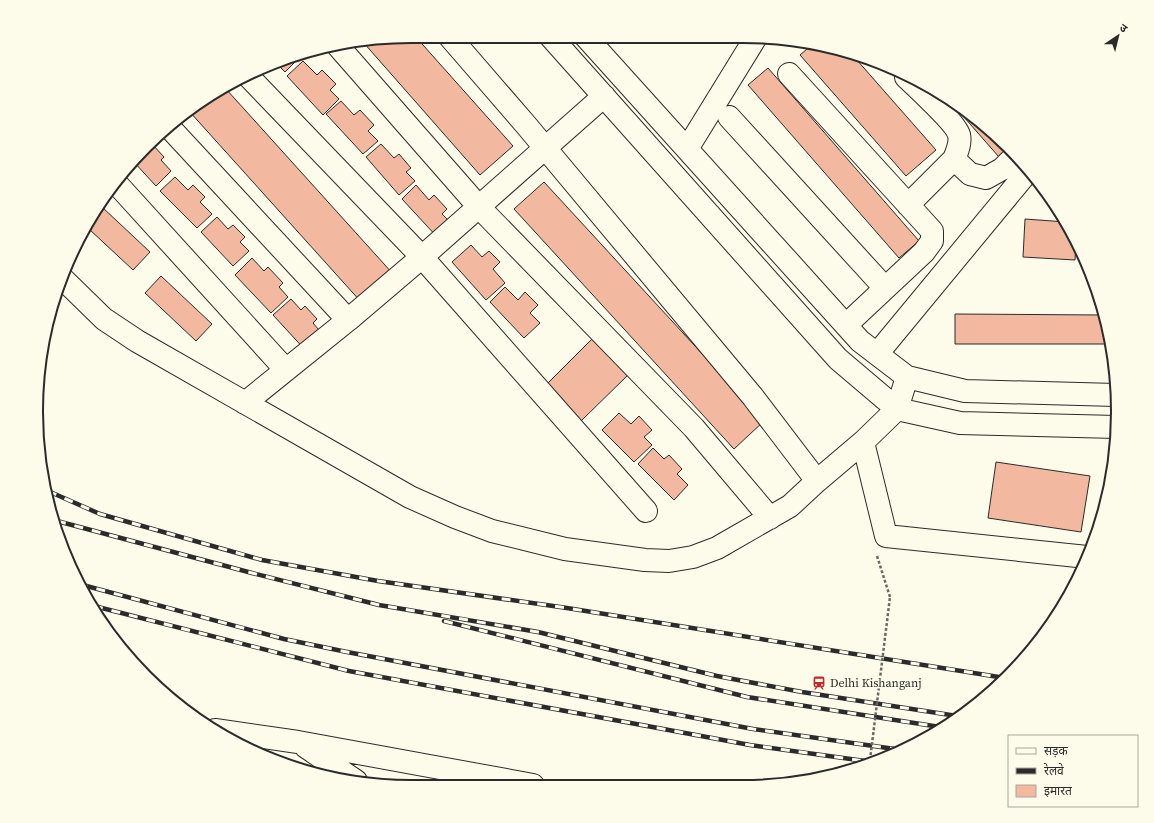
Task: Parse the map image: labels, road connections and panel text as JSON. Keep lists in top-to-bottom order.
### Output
{
  "places": {
    "station": ["Delhi Kishanganj"]
  },
  "legend": ["सड़क", "रेलवे", "इमारत"],
  "north": "top right"
}
